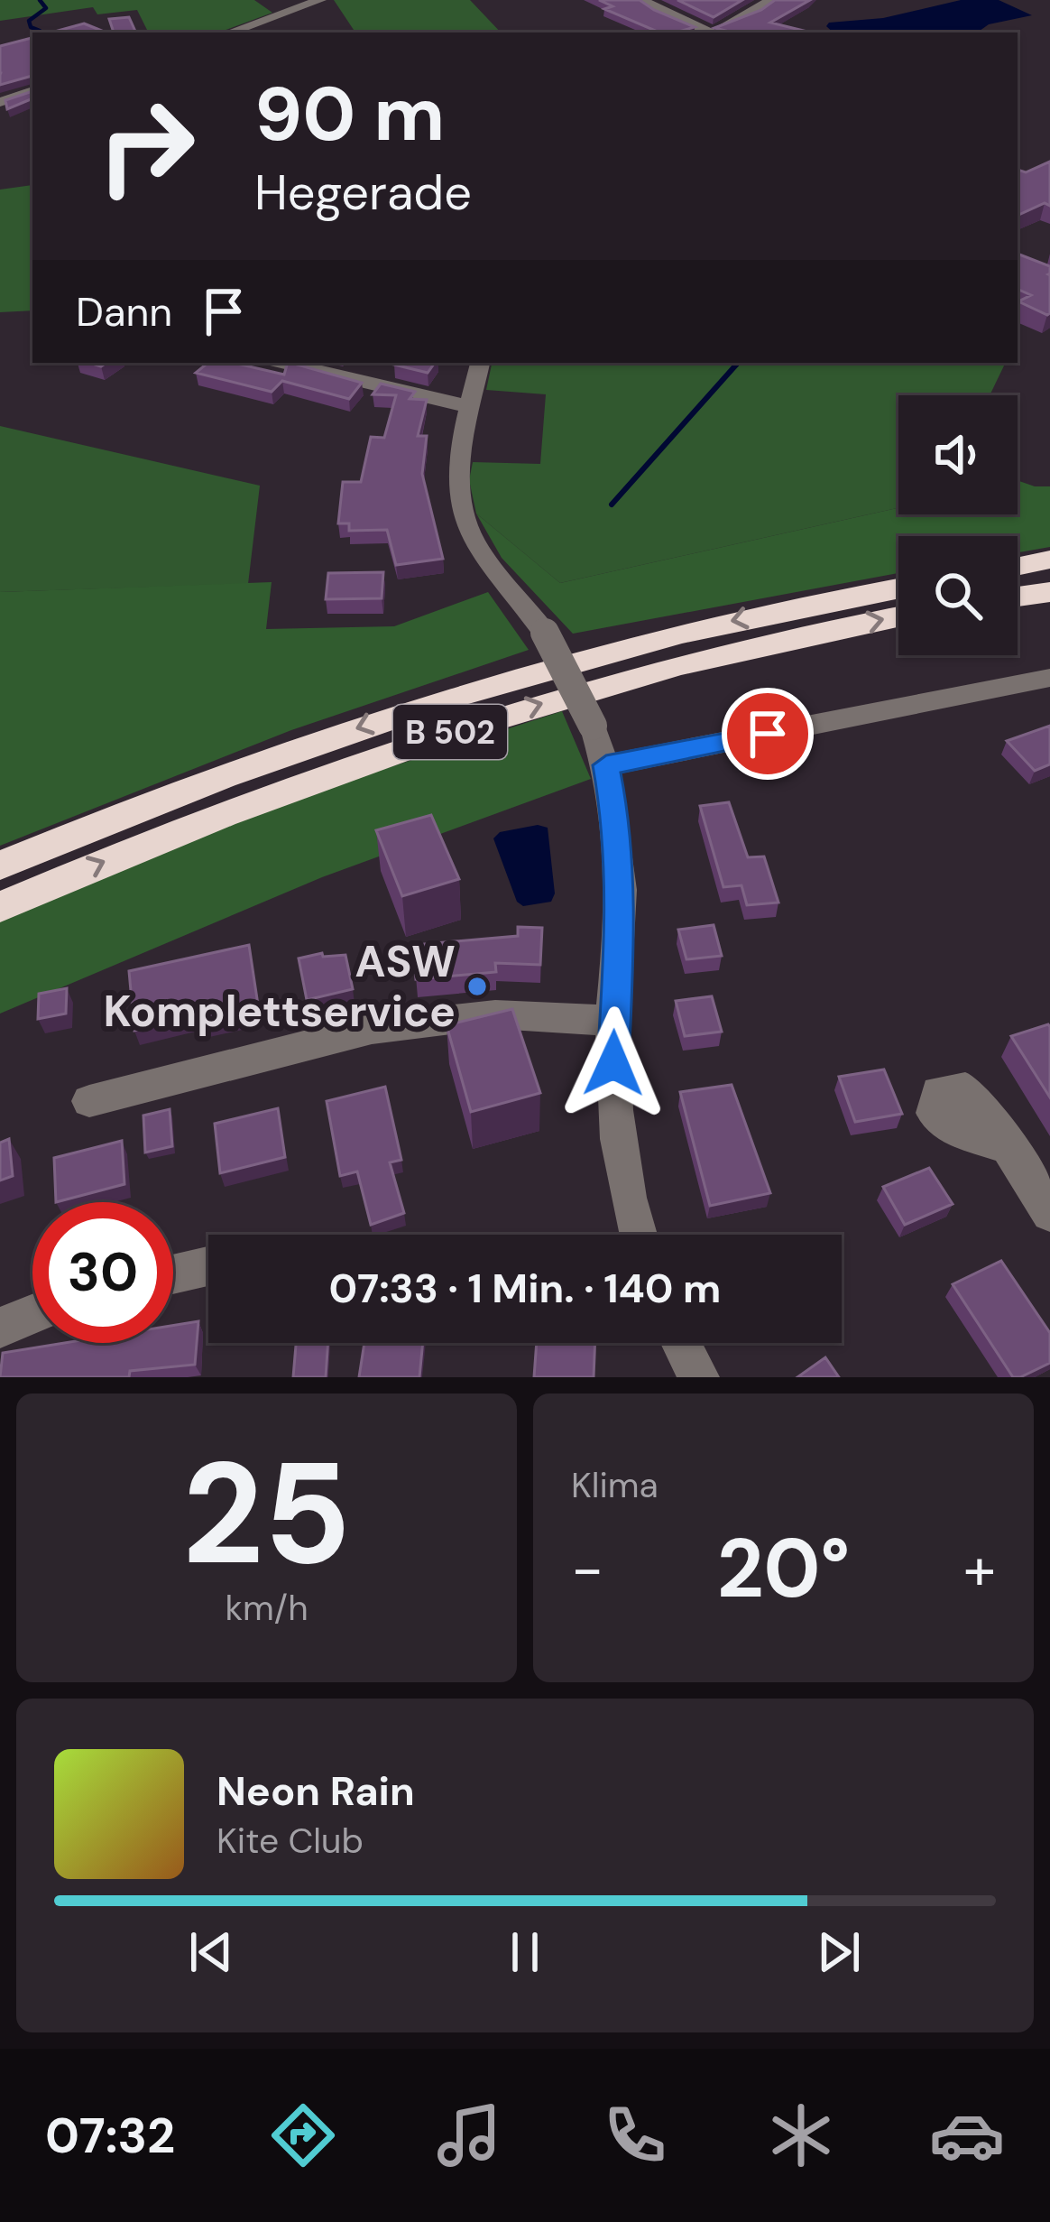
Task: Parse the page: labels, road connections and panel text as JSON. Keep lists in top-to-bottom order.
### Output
{
  "streets": {
    "highway": ["B 502"]
  },
  "places": ["ASW Komplettservice"],
  "page": {
    "turn": ["90 m", "Hegerade"],
    "then": "Dann",
    "limit": "30",
    "trip": "07:33 · 1 Min. · 140 m",
    "tile": [
      ["25", "km/h"],
      "Klima"
    ],
    "heat": ["−", "20°", "+"],
    "song": ["Neon Rain", "Kite Club"],
    "tabs": "07:32"
  }
}
